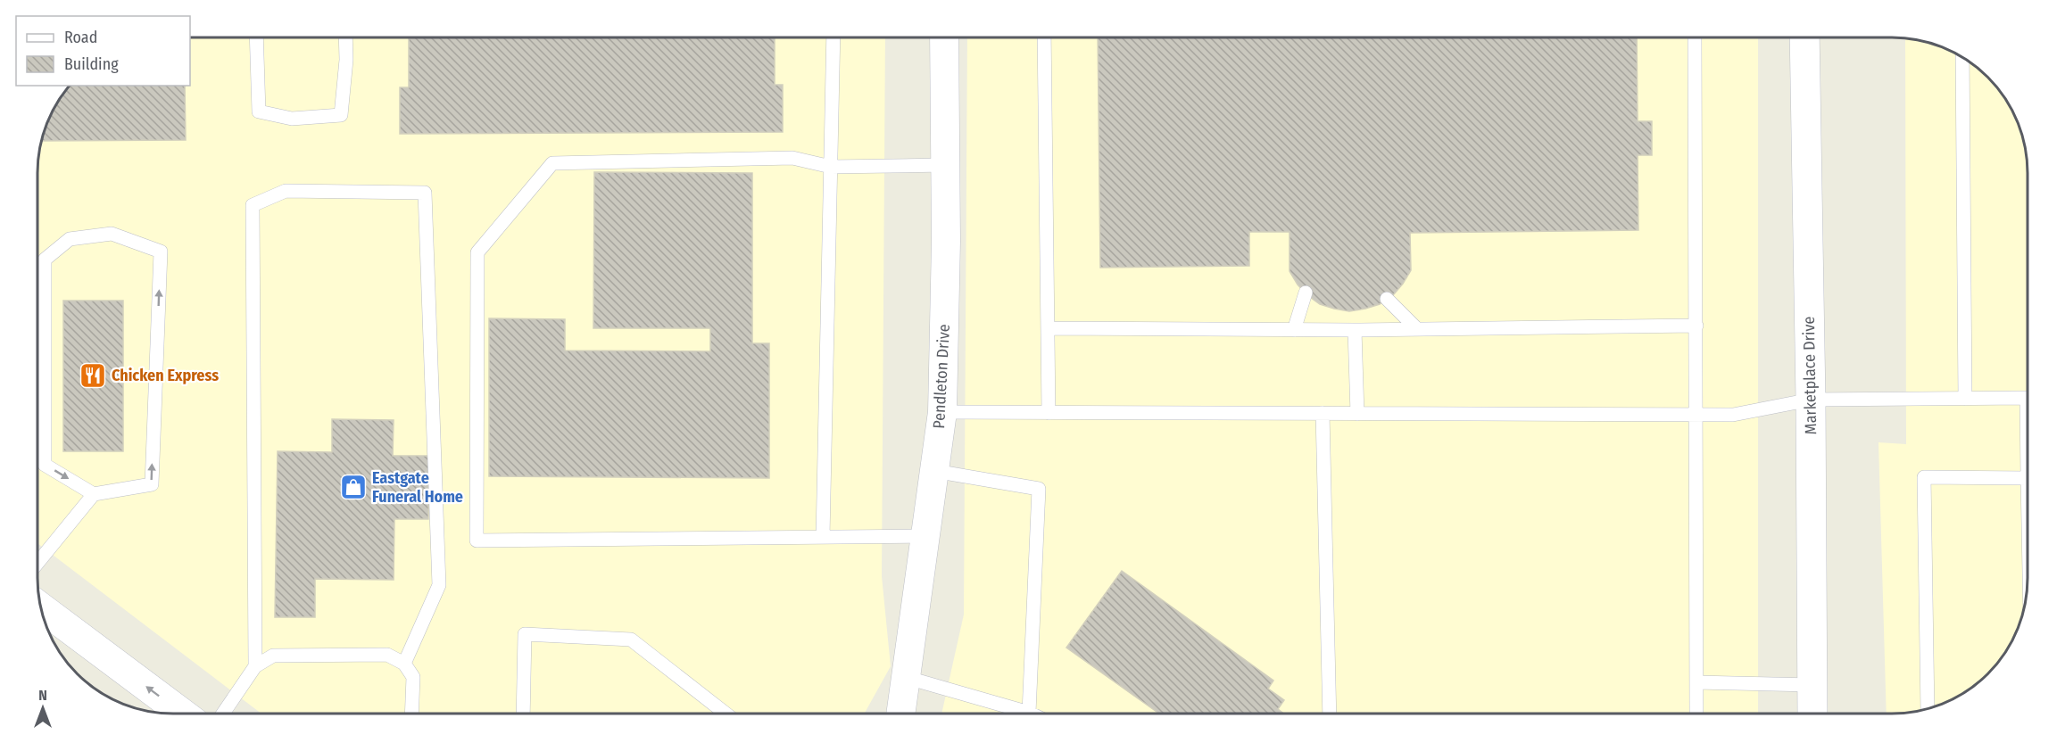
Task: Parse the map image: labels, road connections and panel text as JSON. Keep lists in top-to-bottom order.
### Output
{
  "streets": {
    "street": ["Marketplace Drive", "Pendleton Drive"]
  },
  "places": {
    "restaurant": ["Chicken Express"],
    "shop": ["Eastgate Funeral Home"]
  },
  "legend": ["Road", "Building"],
  "north": "top"
}
